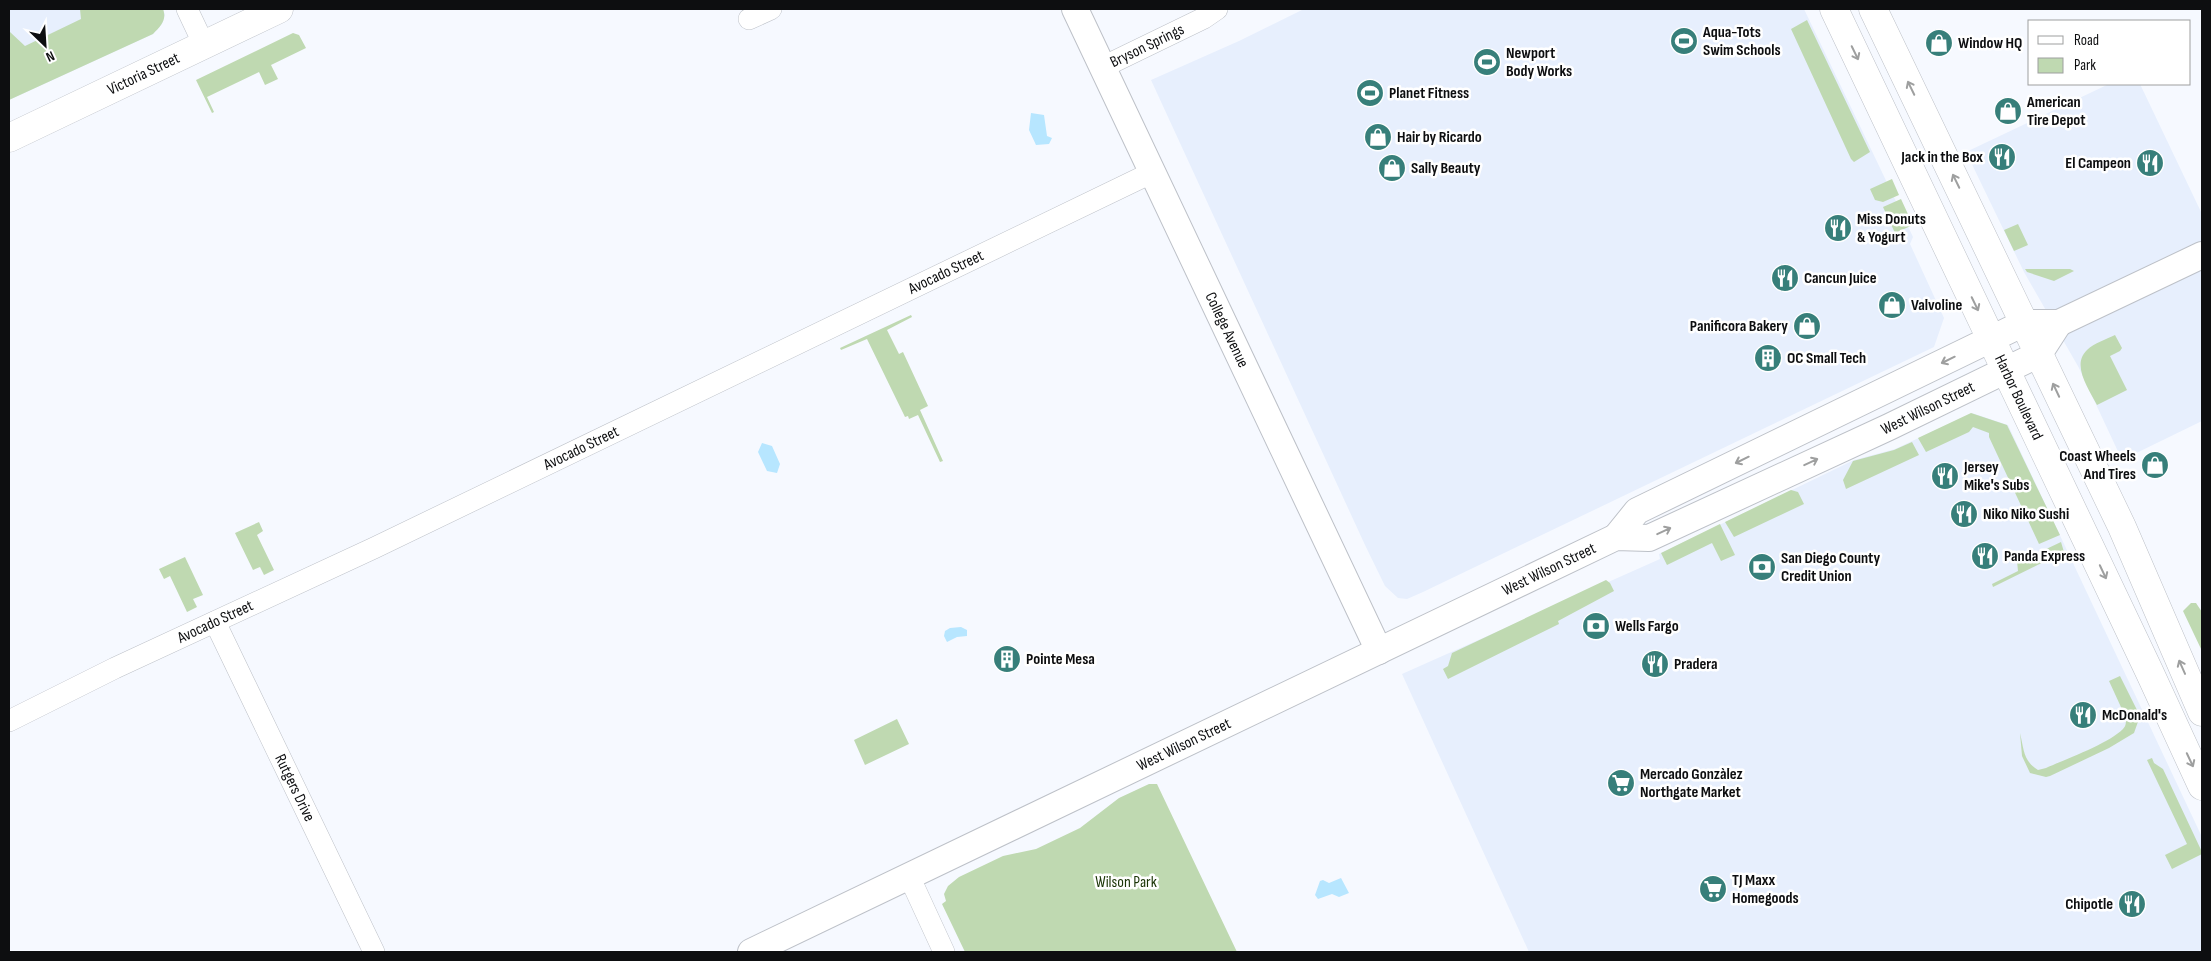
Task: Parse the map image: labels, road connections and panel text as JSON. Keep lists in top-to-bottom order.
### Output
{
  "streets": {
    "main road": ["Victoria Street", "Harbor Boulevard"],
    "street": [
      "Bryson Springs",
      "Avocado Street",
      "College Avenue",
      "West Wilson Street",
      "Rutgers Drive"
    ]
  },
  "crossings": [
    ["Bryson Springs", "College Avenue"],
    ["Avocado Street", "College Avenue"],
    ["Avocado Street", "Rutgers Drive"],
    ["College Avenue", "West Wilson Street"],
    ["Harbor Boulevard", "West Wilson Street"]
  ],
  "parks": ["Wilson Park"],
  "places": {
    "sports": ["Aqua-Tots Swim Schools", "Newport Body Works", "Planet Fitness"],
    "shop": [
      "Window HQ",
      "American Tire Depot",
      "Hair by Ricardo",
      "Sally Beauty",
      "Valvoline",
      "Panificora Bakery",
      "Coast Wheels And Tires"
    ],
    "restaurant": [
      "Jack in the Box",
      "El Campeon",
      "Miss Donuts & Yogurt",
      "Cancun Juice",
      "Jersey Mike's Subs",
      "Niko Niko Sushi",
      "Panda Express",
      "Pradera",
      "McDonald's",
      "Chipotle"
    ],
    "building": ["OC Small Tech", "Pointe Mesa"],
    "bank": ["San Diego County Credit Union", "Wells Fargo"],
    "supermarket": ["Mercado Gonzàlez Northgate Market", "TJ Maxx Homegoods"]
  },
  "legend": ["Road", "Park"],
  "north": "bottom right"
}
